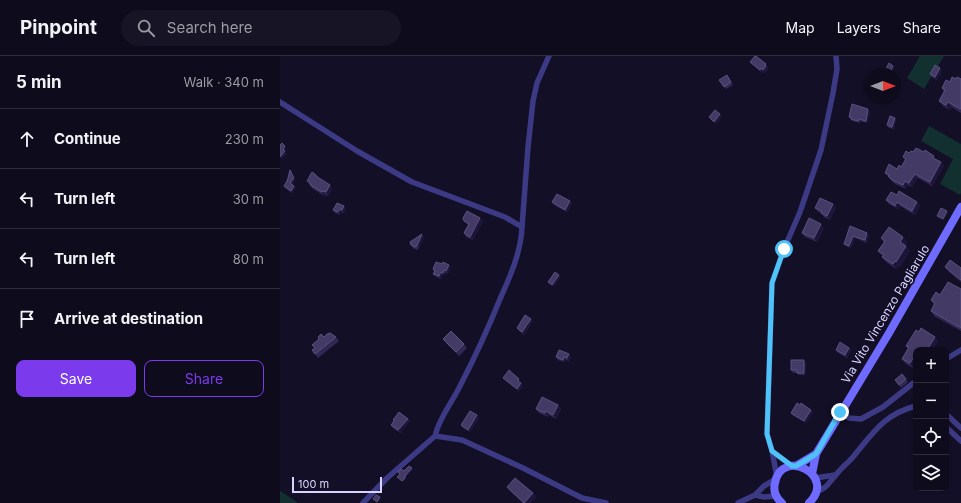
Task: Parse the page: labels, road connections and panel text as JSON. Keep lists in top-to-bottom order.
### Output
{
  "streets": {
    "street": ["Via Vito Vincenzo Pagliarulo"]
  },
  "scale_bar": "100 m",
  "north": "right",
  "page": {
    "header": "Pinpoint",
    "search": "Search here",
    "nav": ["Map", "Layers", "Share"],
    "heading": ["5 min", "Walk · 340 m"],
    "list": [
      ["Continue", "230 m"],
      ["Turn left", "30 m"],
      ["Turn left", "80 m"],
      "Arrive at destination"
    ],
    "map_buttons": ["+", "−"],
    "buttons": ["Save", "Share"],
    "scale": "100 m"
  }
}
